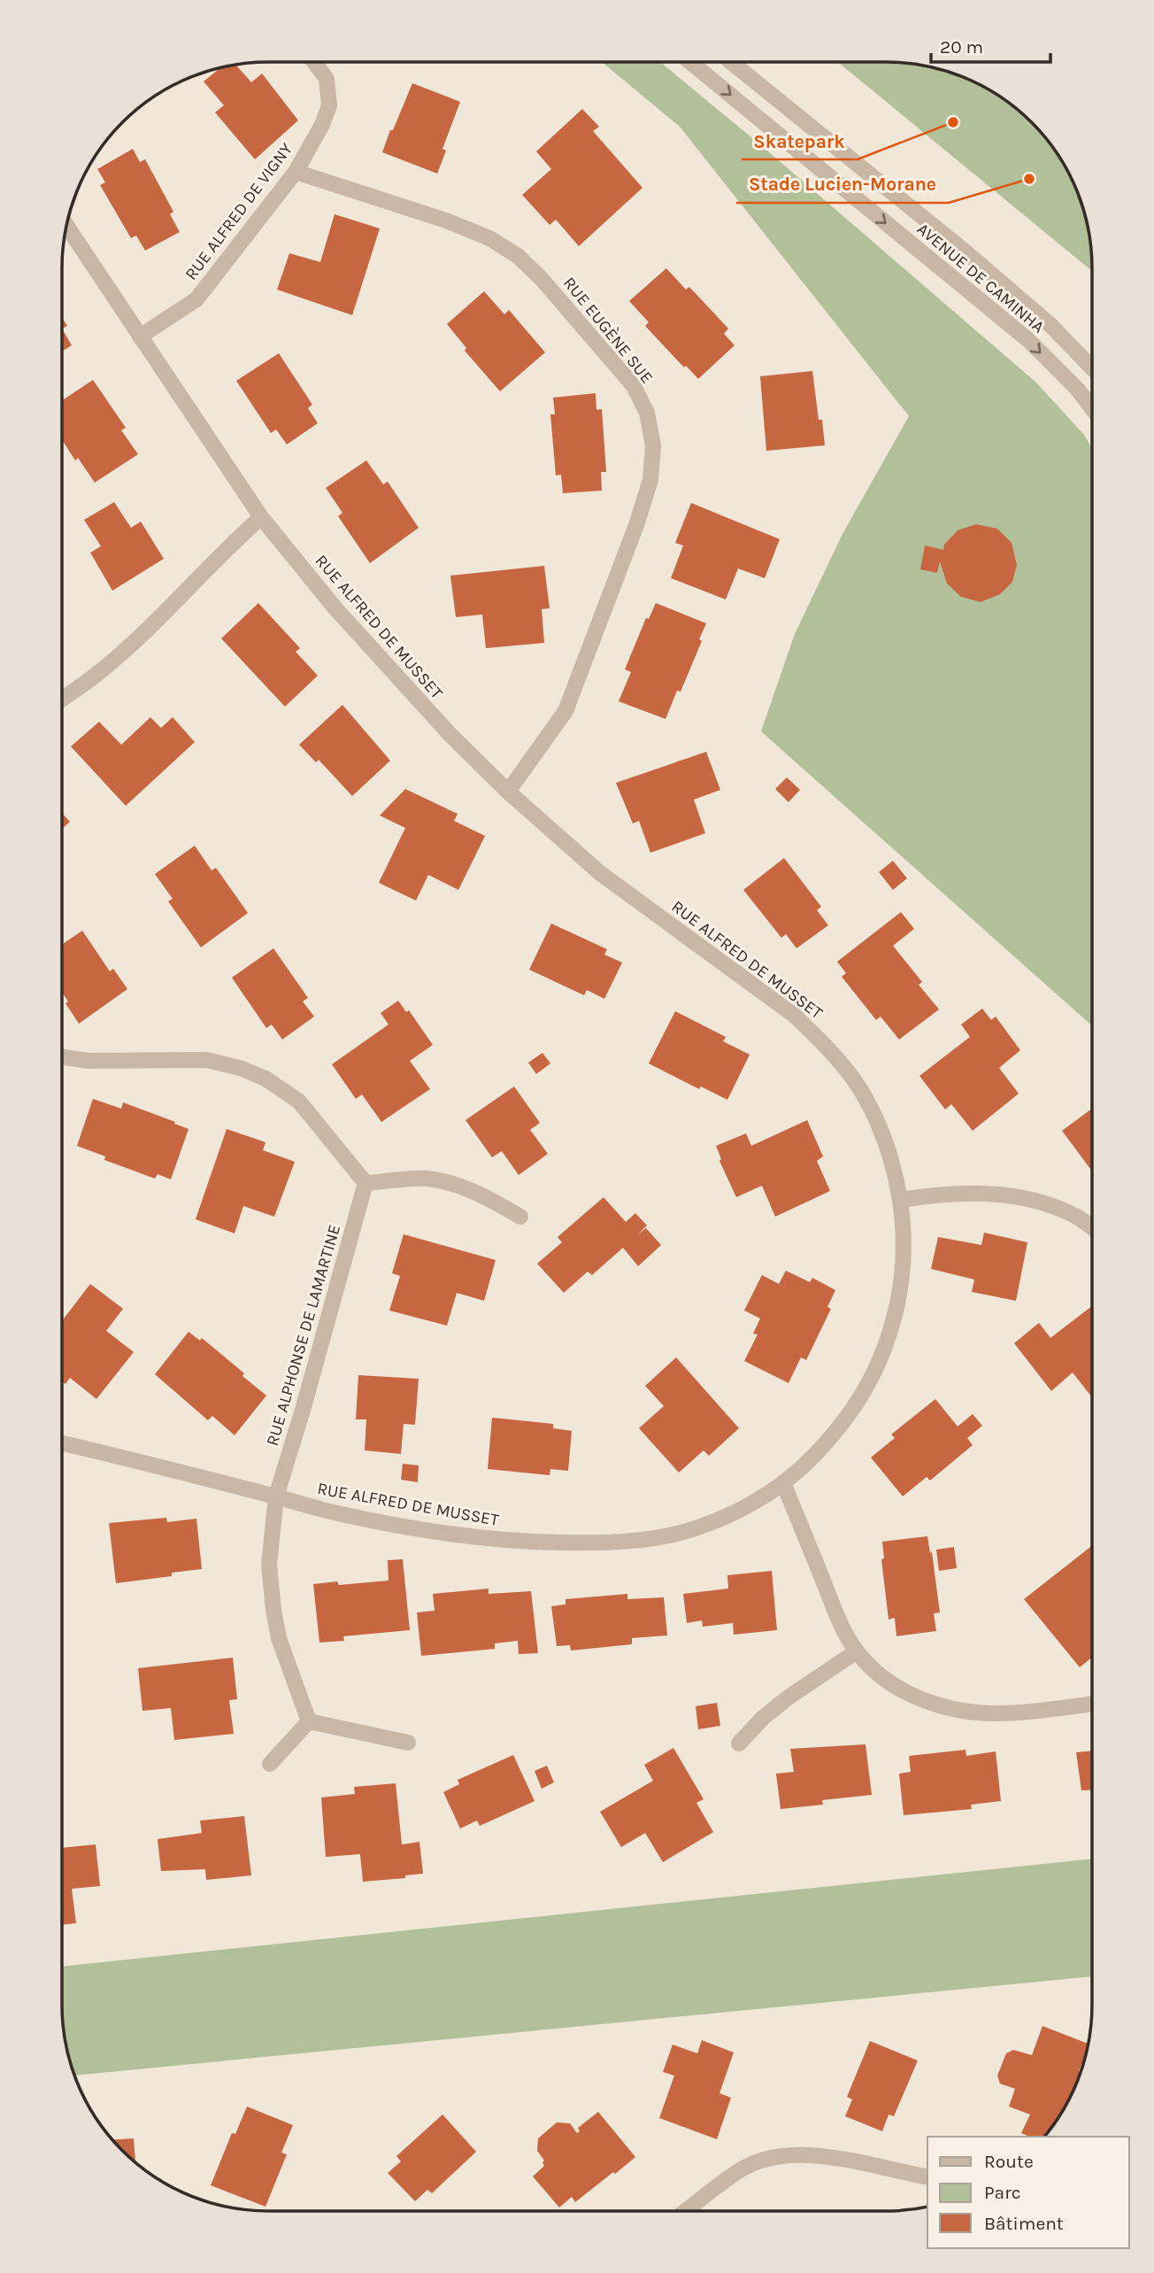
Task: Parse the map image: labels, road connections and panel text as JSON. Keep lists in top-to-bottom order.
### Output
{
  "streets": {
    "street": [
      "RUE ALFRED DE VIGNY",
      "AVENUE DE CAMINHA",
      "RUE EUGÈNE SUE",
      "RUE ALFRED DE MUSSET",
      "RUE ALPHONSE DE LAMARTINE"
    ]
  },
  "crossings": [
    ["RUE ALFRED DE VIGNY", "RUE EUGÈNE SUE"],
    ["RUE ALFRED DE VIGNY", "RUE ALFRED DE MUSSET"],
    ["RUE EUGÈNE SUE", "RUE ALFRED DE MUSSET"],
    ["RUE ALFRED DE MUSSET", "RUE ALPHONSE DE LAMARTINE"]
  ],
  "places": ["Skatepark", "Stade Lucien-Morane"],
  "legend": ["Route", "Parc", "Bâtiment"],
  "scale_bar": "20 m"
}
